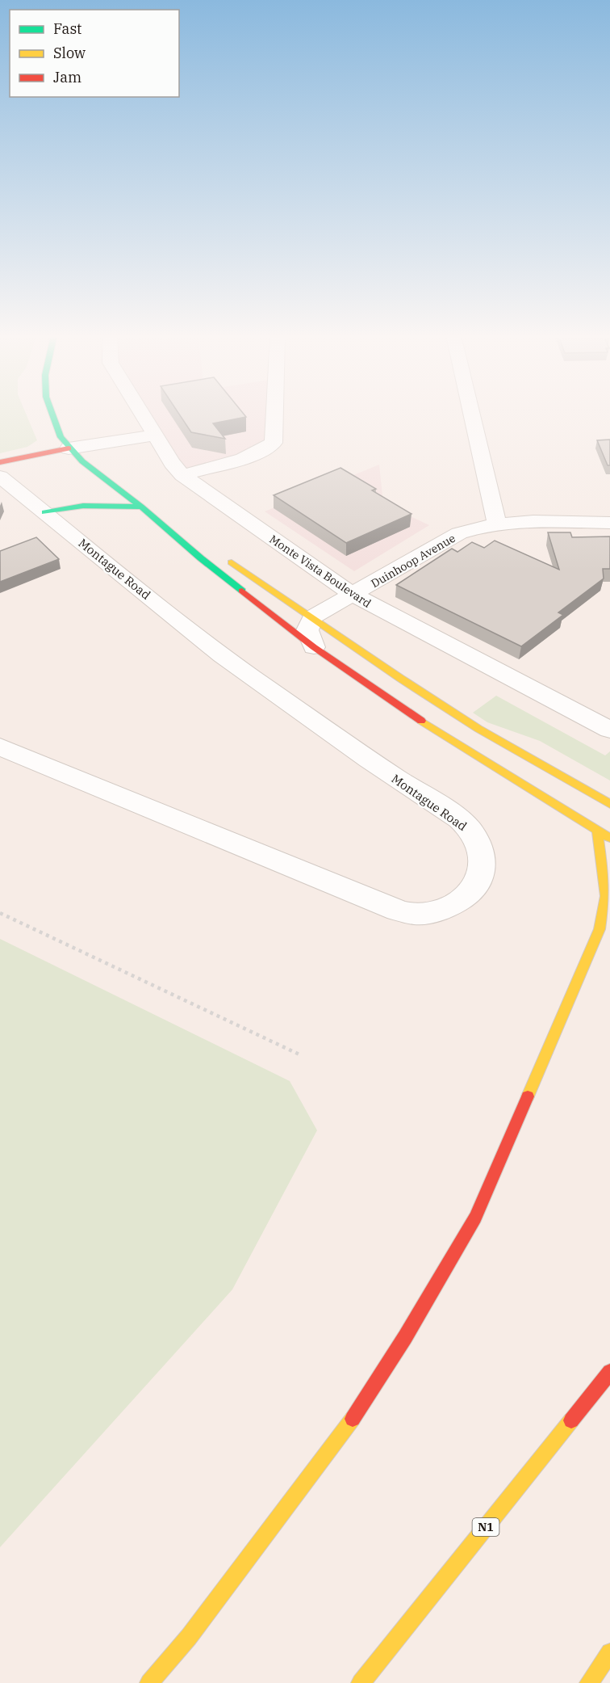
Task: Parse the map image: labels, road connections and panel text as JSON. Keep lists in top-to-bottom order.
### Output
{
  "streets": {
    "main road": ["N1"],
    "street": ["Duinhoop Avenue", "Montague Road", "Monte Vista Boulevard"]
  },
  "crossings": [
    ["Duinhoop Avenue", "Monte Vista Boulevard"]
  ],
  "legend": ["Fast", "Slow", "Jam"]
}
